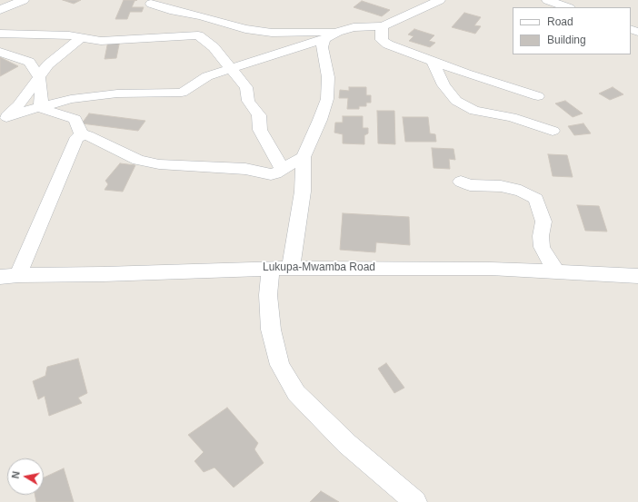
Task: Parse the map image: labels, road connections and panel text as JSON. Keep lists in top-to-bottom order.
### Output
{
  "streets": {
    "street": ["Lukupa-Mwamba Road"]
  },
  "legend": ["Road", "Building"],
  "north": "left"
}
